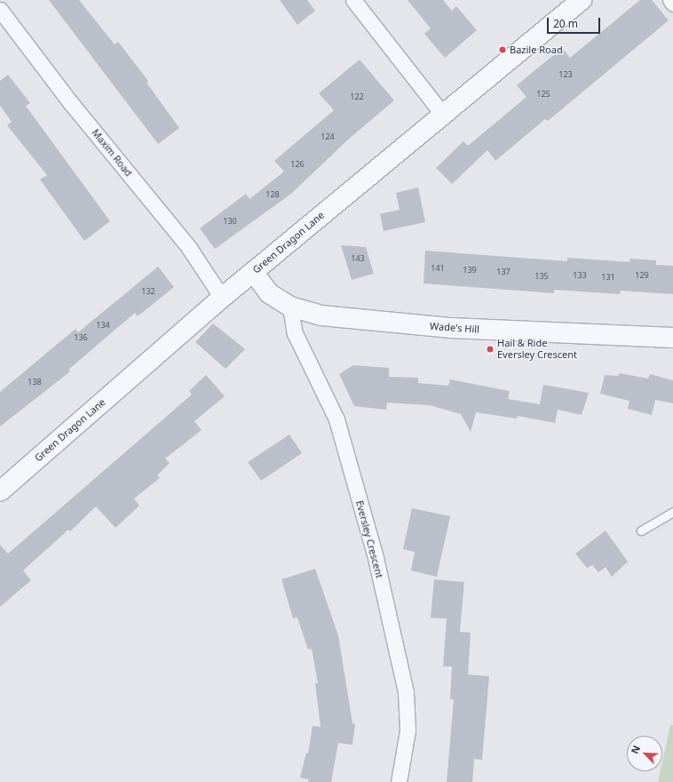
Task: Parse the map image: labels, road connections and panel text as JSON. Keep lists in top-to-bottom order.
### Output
{
  "streets": {
    "street": [
      "Maxim Road",
      "Green Dragon Lane",
      "Wade's Hill",
      "Eversley Crescent"
    ]
  },
  "crossings": [
    ["Maxim Road", "Green Dragon Lane"],
    ["Green Dragon Lane", "Wade's Hill"],
    ["Wade's Hill", "Eversley Crescent"]
  ],
  "places": ["Bazile Road", "Hail & Ride Eversley Crescent"],
  "house_numbers": [
    "123",
    "125",
    "122",
    "124",
    "126",
    "128",
    "130",
    "143",
    "141",
    "139",
    "137",
    "133",
    "129",
    "135",
    "131",
    "132",
    "134",
    "136",
    "138"
  ],
  "scale_bar": "20 m",
  "north": "top left"
}
